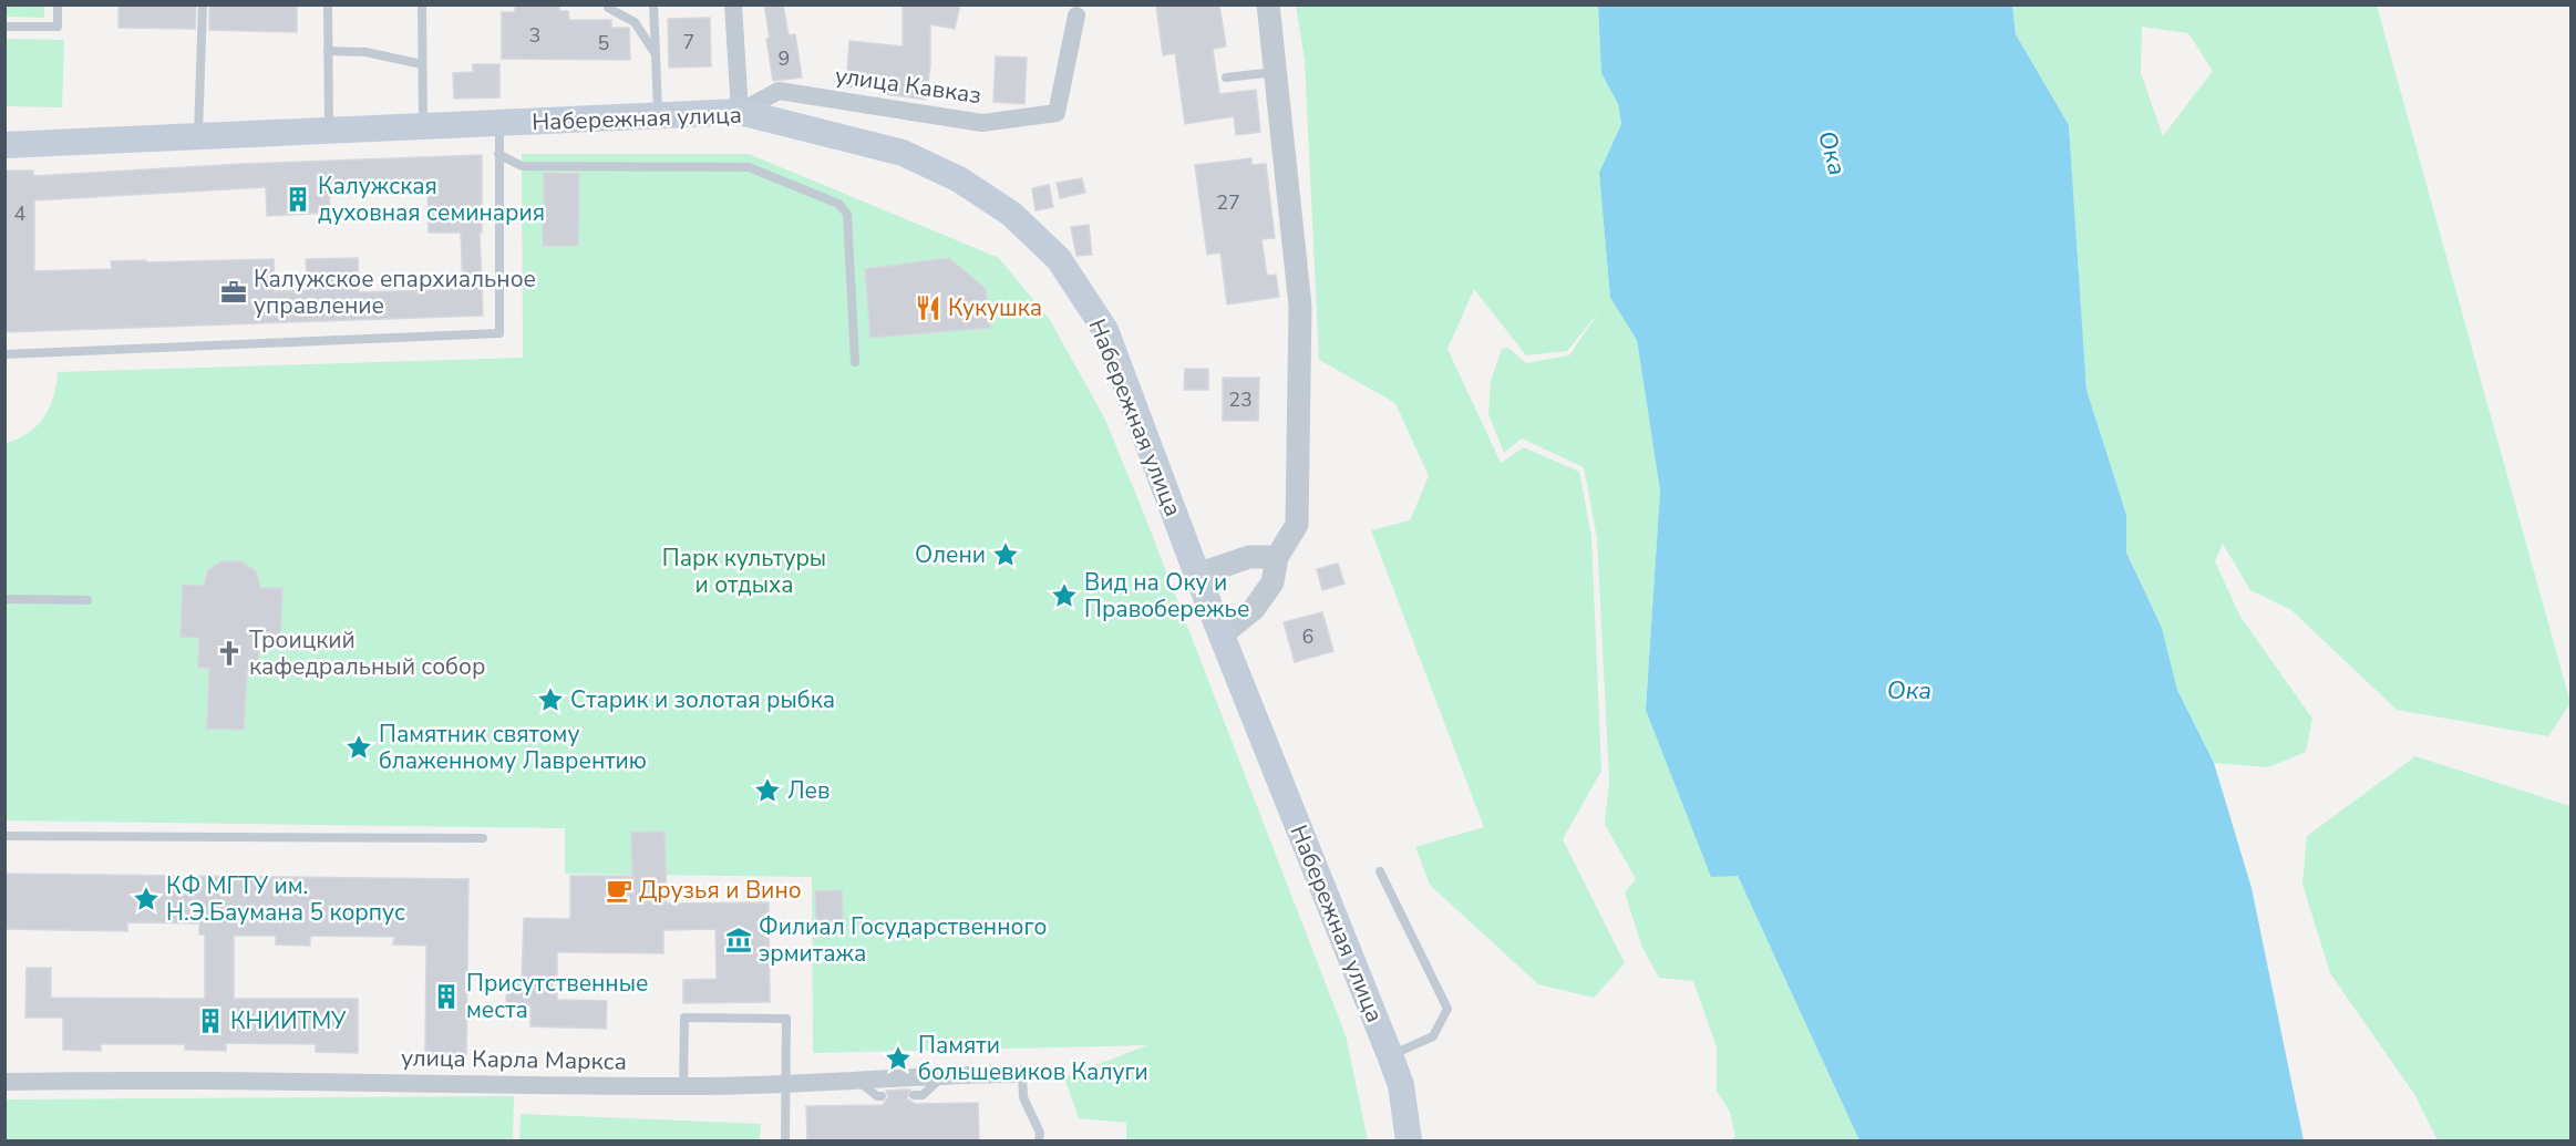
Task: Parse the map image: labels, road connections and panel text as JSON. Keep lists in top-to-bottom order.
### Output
{
  "streets": {
    "main road": ["Набережная улица"],
    "street": ["улица Кавказ", "улица Карла Маркса"]
  },
  "crossings": [
    ["улица Кавказ", "Набережная улица"]
  ],
  "water": ["Ока"],
  "parks": ["Парк культуры и отдыха"],
  "places": {
    "building": ["Калужская духовная семинария", "Присутственные места", "КНИИТМУ"],
    "office": ["Калужское епархиальное управление"],
    "restaurant": ["Кукушка"],
    "place": [
      "Олени",
      "Вид на Оку и Правобережье",
      "Старик и золотая рыбка",
      "Памятник святому блаженному Лаврентию",
      "Лев",
      "КФ МГТУ им. Н.Э.Баумана 5 корпус",
      "Памяти большевиков Калуги"
    ],
    "church": ["Троицкий кафедральный собор"],
    "cafe": ["Друзья и Вино"],
    "museum": ["Филиал Государственного эрмитажа"]
  },
  "house_numbers": [
    "3",
    "7",
    "5",
    "9",
    "27",
    "4",
    "23",
    "6"
  ]
}
